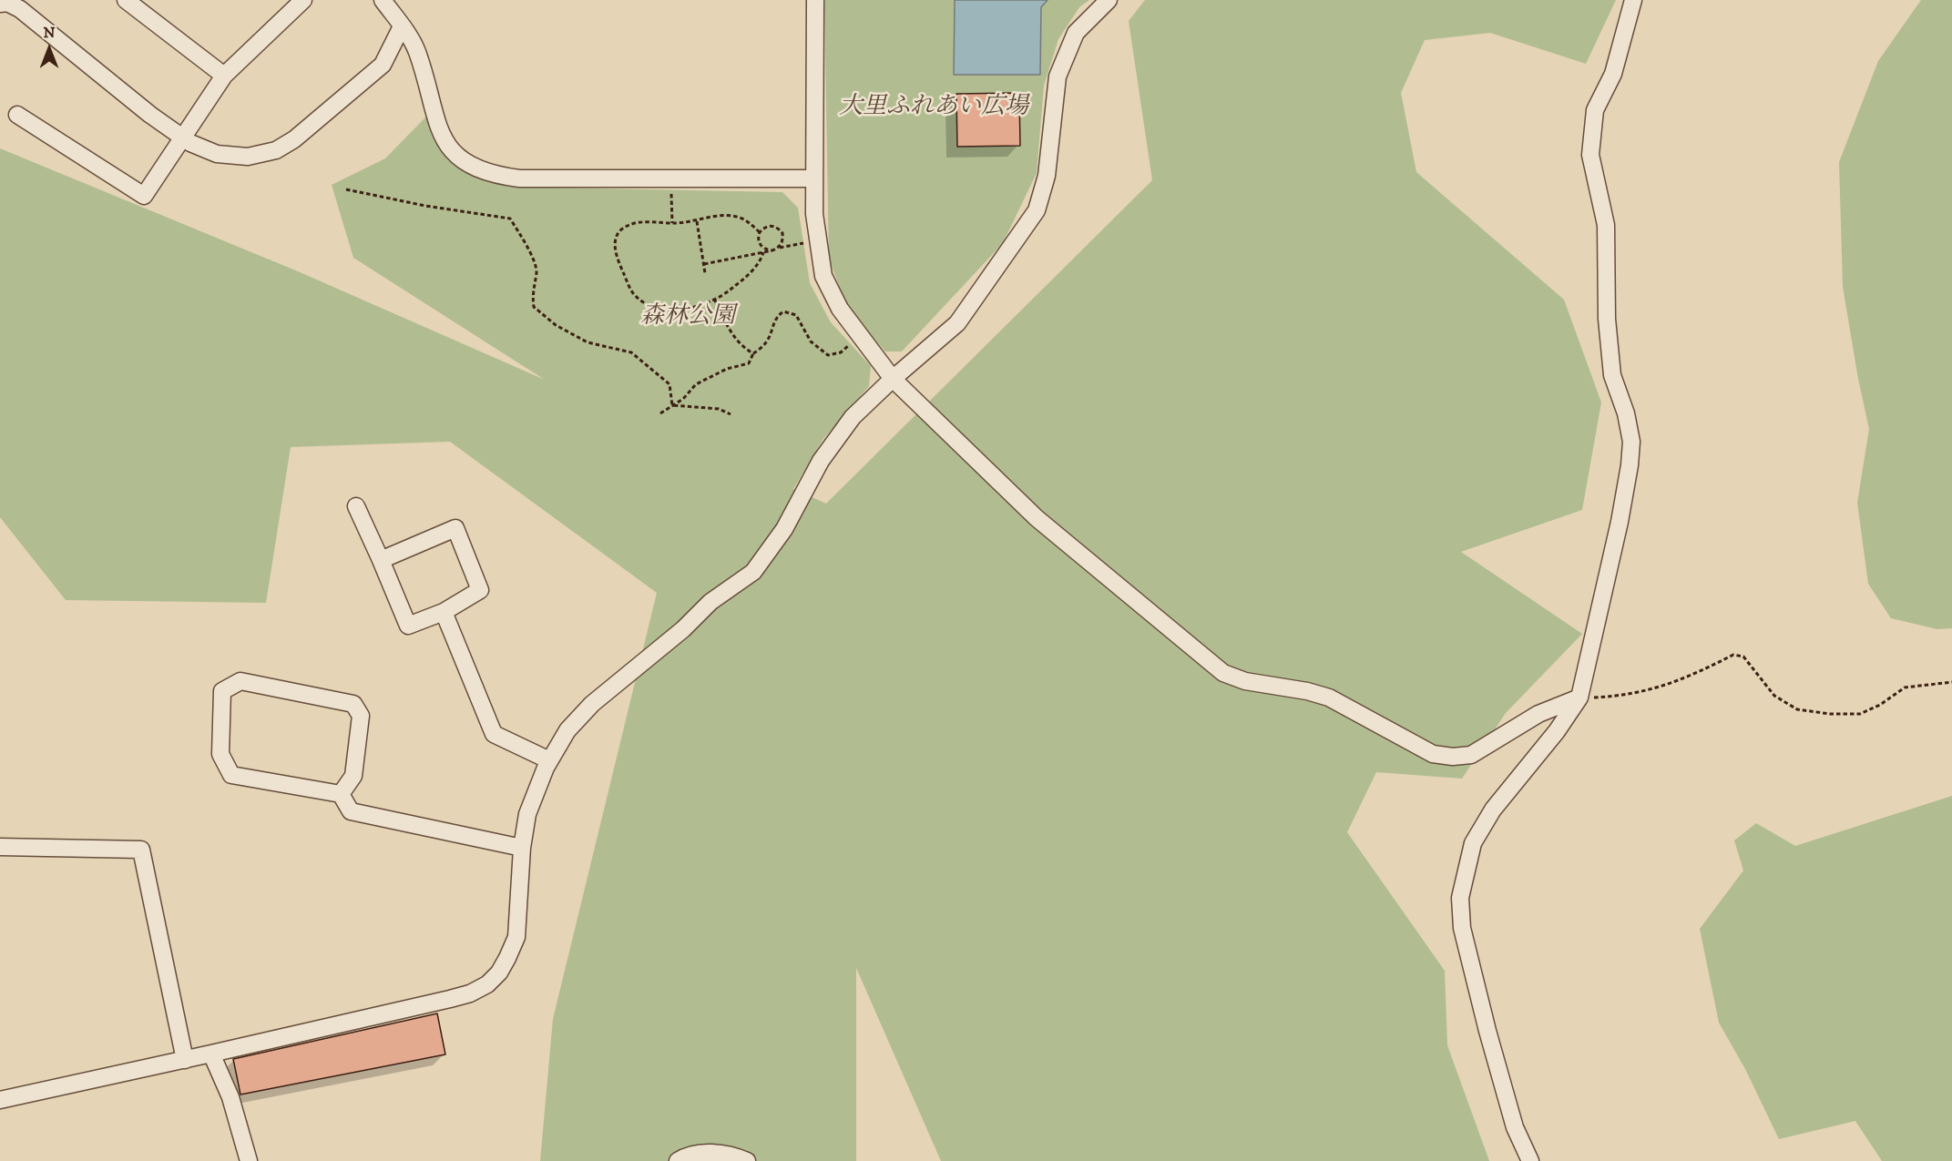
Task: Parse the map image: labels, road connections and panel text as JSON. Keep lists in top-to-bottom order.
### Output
{
  "parks": ["大里ふれあい広場", "森林公園"],
  "north": "top"
}
